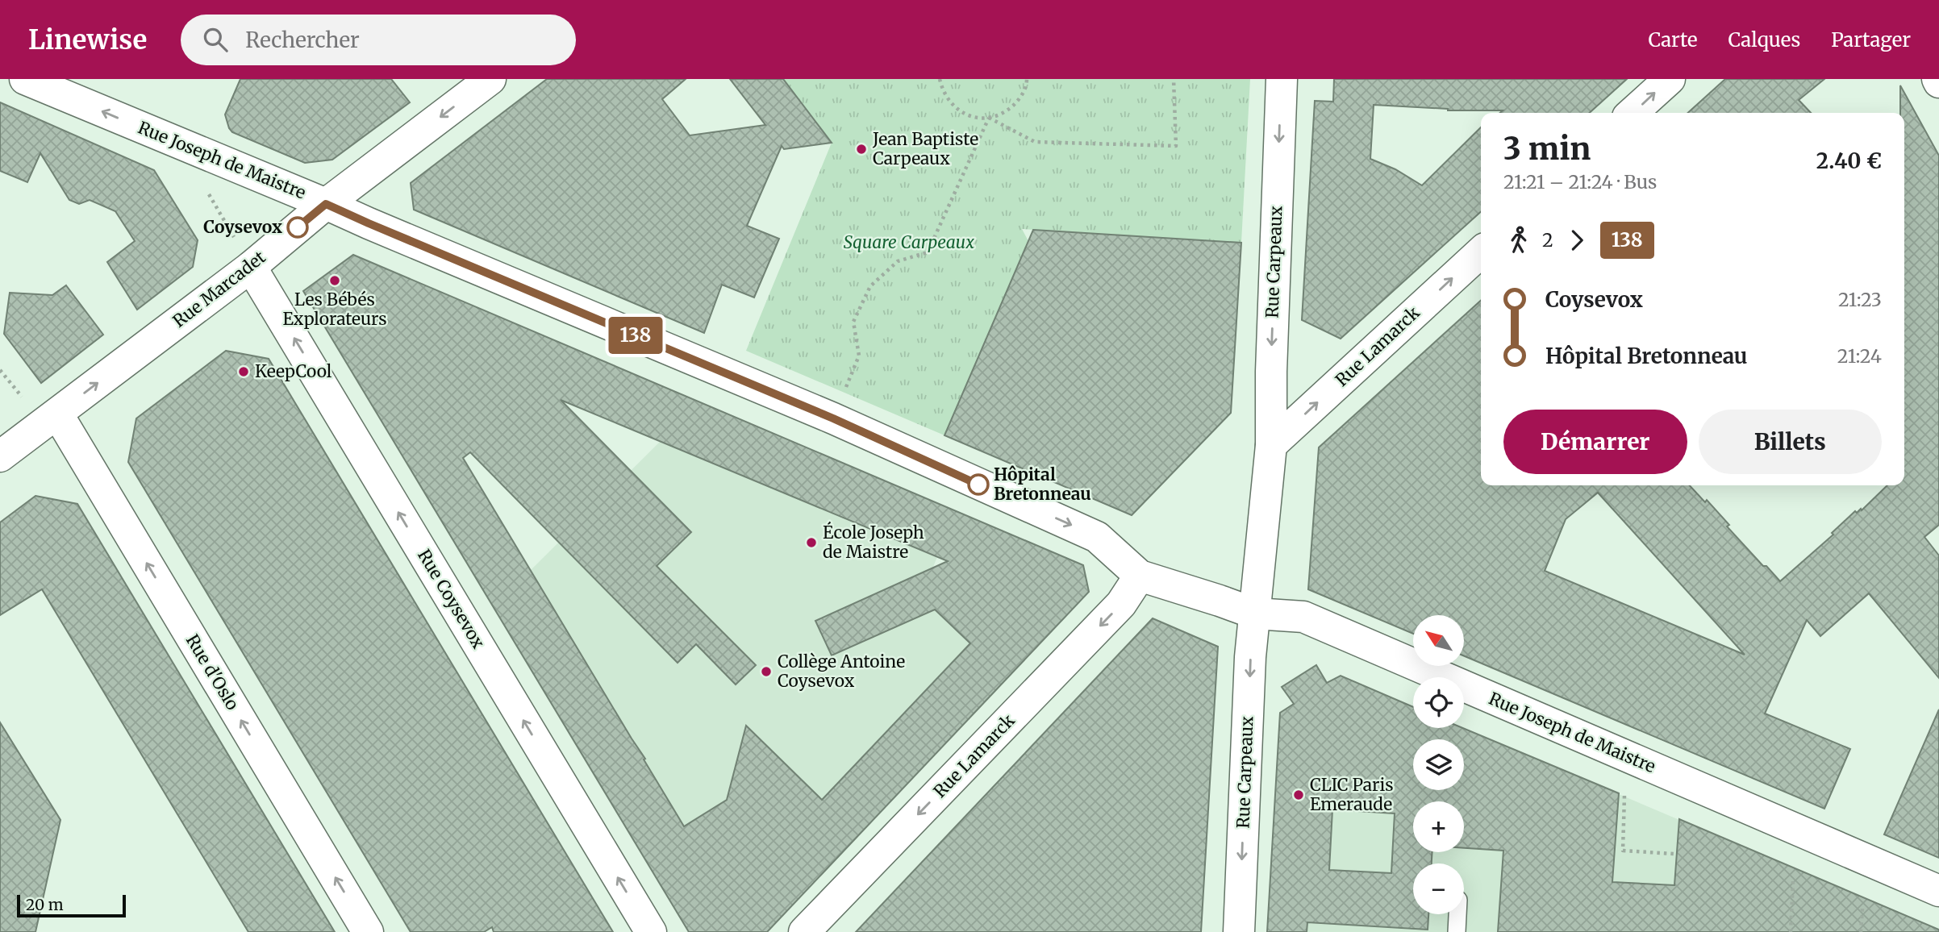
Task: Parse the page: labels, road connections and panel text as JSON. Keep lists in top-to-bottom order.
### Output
{
  "streets": {
    "street": [
      "Rue Joseph de Maistre",
      "Rue Carpeaux",
      "Rue Marcadet",
      "Rue Lamarck",
      "Rue Coysevox",
      "Rue d'Oslo"
    ]
  },
  "crossings": [
    ["Rue Joseph de Maistre", "Rue Carpeaux"],
    ["Rue Joseph de Maistre", "Rue Marcadet"],
    ["Rue Joseph de Maistre", "Rue Lamarck"],
    ["Rue Carpeaux", "Rue Lamarck"],
    ["Rue Marcadet", "Rue Coysevox"],
    ["Rue Marcadet", "Rue d'Oslo"]
  ],
  "one_way": ["Rue Carpeaux", "Rue Coysevox", "Rue d'Oslo"],
  "parks": ["Square Carpeaux"],
  "places": [
    "Jean Baptiste Carpeaux",
    "Coysevox",
    "Les Bébés Explorateurs",
    "KeepCool",
    "Hôpital Bretonneau",
    "École Joseph de Maistre",
    "Collège Antoine Coysevox",
    "CLIC Paris Emeraude"
  ],
  "lines": ["bus line 138"],
  "scale_bar": "20 m",
  "north": "top left",
  "page": {
    "header": "Linewise",
    "search": "Rechercher",
    "nav": ["Carte", "Calques", "Partager"],
    "on_map": "138",
    "heading": ["3 min", "21:21 – 21:24 · Bus", "2.40 €"],
    "legs": ["2", "138"],
    "list": [
      {
        "name": "Coysevox",
        "value": "21:23"
      },
      {
        "name": "Hôpital Bretonneau",
        "value": "21:24"
      }
    ],
    "buttons": ["Démarrer", "Billets"],
    "map_buttons": ["+", "−"],
    "scale": "20 m"
  }
}
